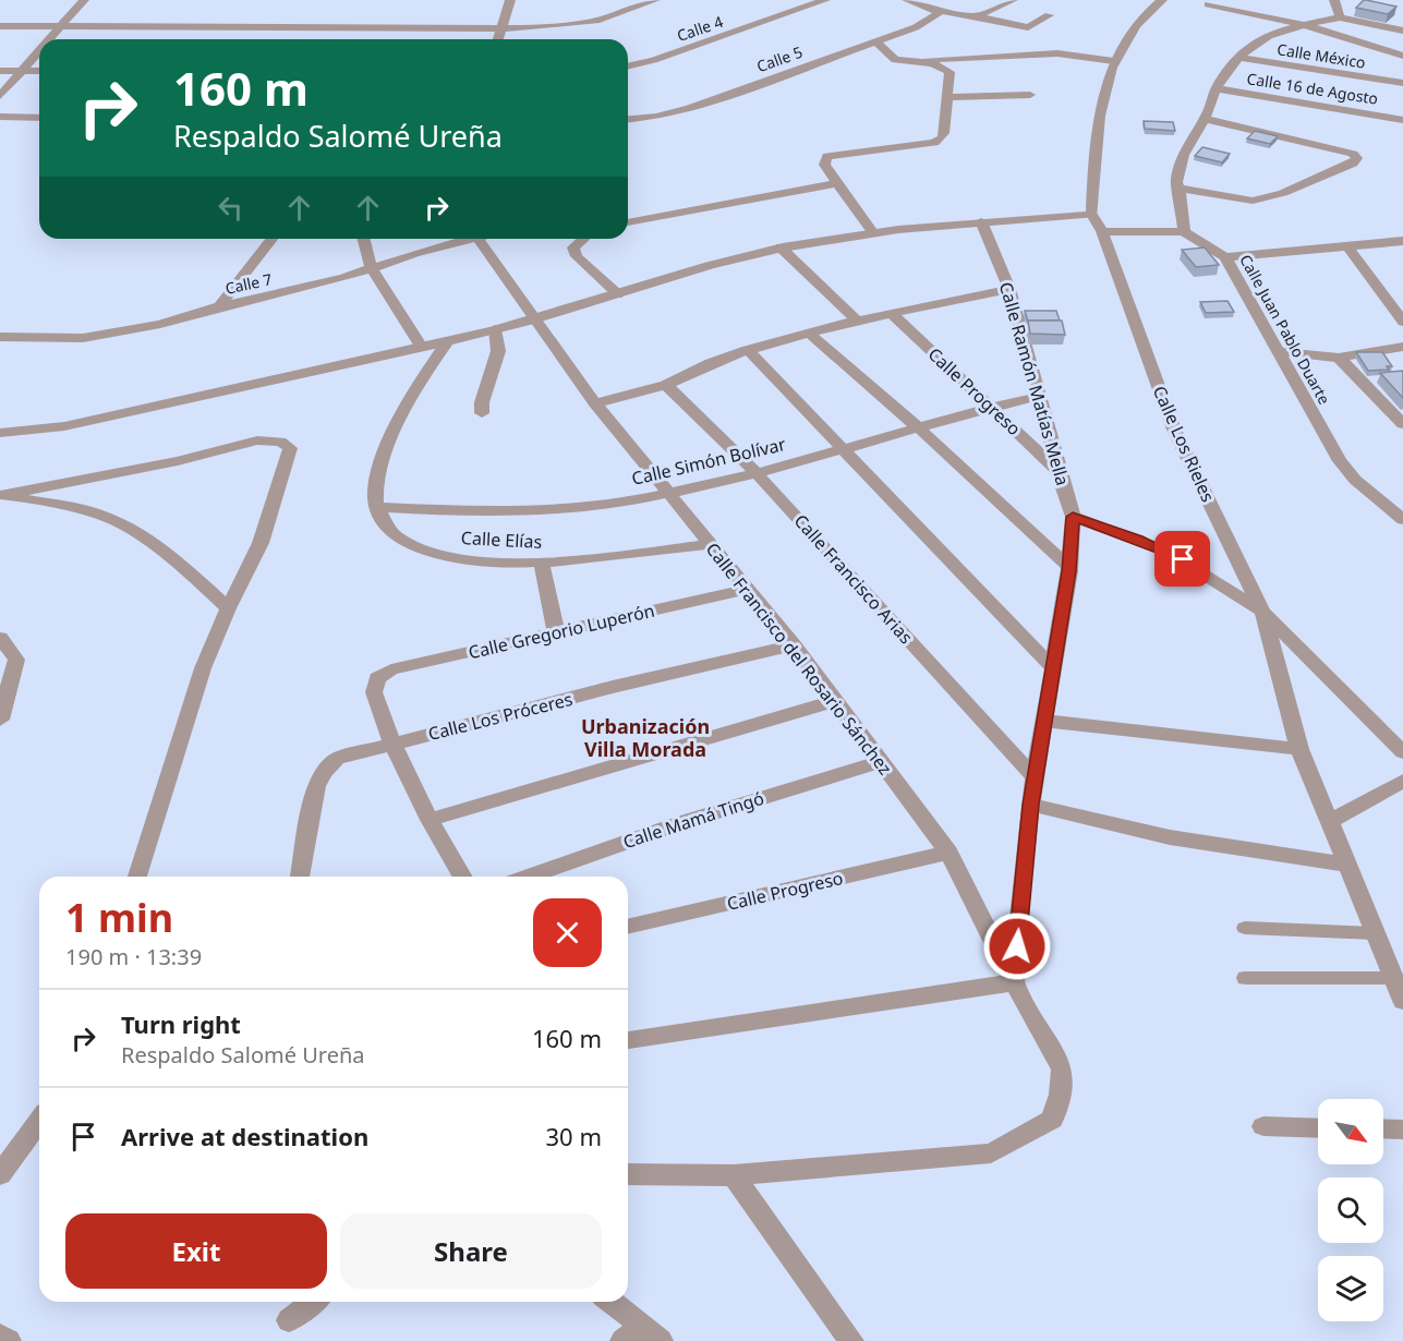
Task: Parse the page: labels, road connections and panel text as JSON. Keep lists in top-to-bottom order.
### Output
{
  "streets": {
    "street": [
      "Calle 4",
      "Calle México",
      "Calle 5",
      "Calle 16 de Agosto",
      "Calle 7",
      "Calle Juan Pablo Duarte",
      "Calle Ramón Matías Mella",
      "Calle Progreso",
      "Calle Los Rieles",
      "Calle Simón Bolívar",
      "Calle Elías",
      "Calle Francisco Arias",
      "Calle Gregorio Luperón",
      "Calle Francisco del Rosario Sánchez",
      "Calle Los Próceres",
      "Calle Mamá Tingó"
    ]
  },
  "crossings": [
    ["Calle Ramón Matías Mella", "Calle Progreso"],
    ["Calle Ramón Matías Mella", "Calle Simón Bolívar"],
    ["Calle Ramón Matías Mella", "Calle Francisco Arias"],
    ["Calle Ramón Matías Mella", "Calle Francisco del Rosario Sánchez"],
    ["Calle Progreso", "Calle Simón Bolívar"],
    ["Calle Progreso", "Calle Francisco del Rosario Sánchez"],
    ["Calle Simón Bolívar", "Calle Elías"],
    ["Calle Simón Bolívar", "Calle Francisco Arias"],
    ["Calle Simón Bolívar", "Calle Francisco del Rosario Sánchez"],
    ["Calle Elías", "Calle Francisco del Rosario Sánchez"],
    ["Calle Gregorio Luperón", "Calle Francisco del Rosario Sánchez"],
    ["Calle Gregorio Luperón", "Calle Los Próceres"],
    ["Calle Francisco del Rosario Sánchez", "Calle Los Próceres"],
    ["Calle Francisco del Rosario Sánchez", "Calle Mamá Tingó"]
  ],
  "districts": ["Urbanización Villa Morada"],
  "north": "bottom right",
  "page": {
    "turn": ["160 m", "Respaldo Salomé Ureña"],
    "heading": ["1 min", "190 m · 13:39"],
    "list": [
      {
        "name": "Turn right",
        "note": "Respaldo Salomé Ureña",
        "value": "160 m"
      },
      {
        "name": "Arrive at destination",
        "value": "30 m"
      }
    ],
    "buttons": ["Exit", "Share"]
  }
}
